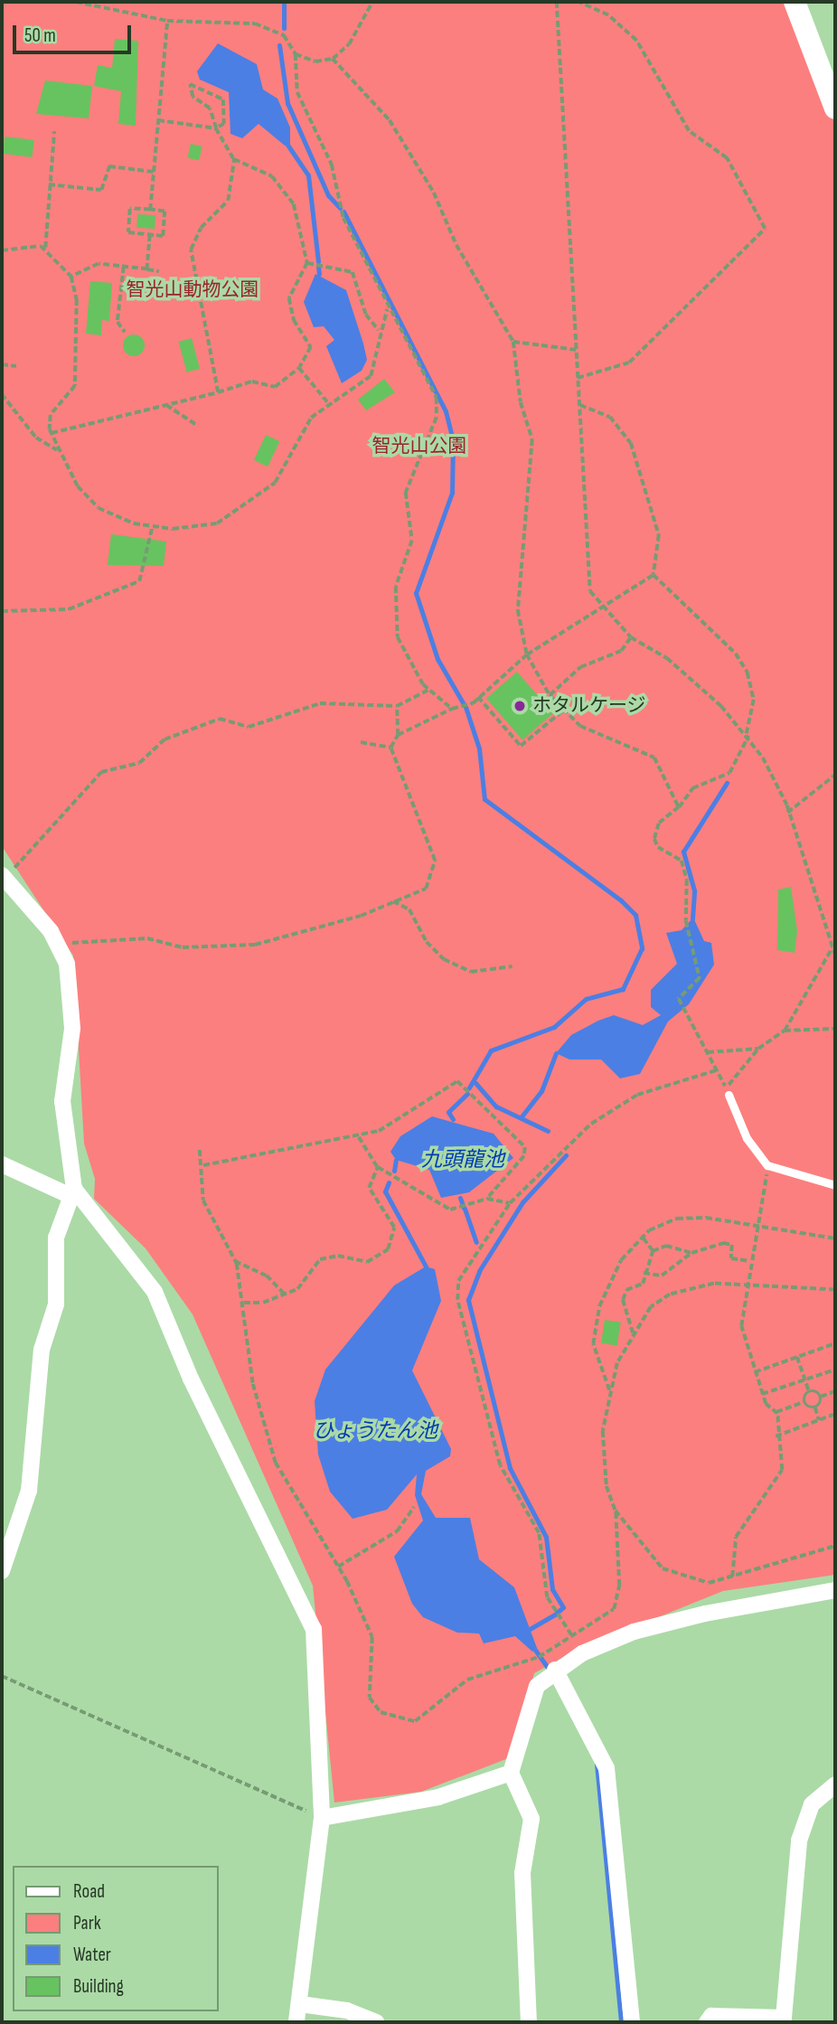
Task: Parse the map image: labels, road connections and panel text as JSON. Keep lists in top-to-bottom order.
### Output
{
  "water": ["九頭龍池", "ひょうたん池"],
  "parks": ["智光山動物公園", "智光山公園"],
  "places": ["ホタルケージ"],
  "legend": [
    "Road",
    "Park",
    "Water",
    "Building"
  ],
  "scale_bar": "50 m"
}
